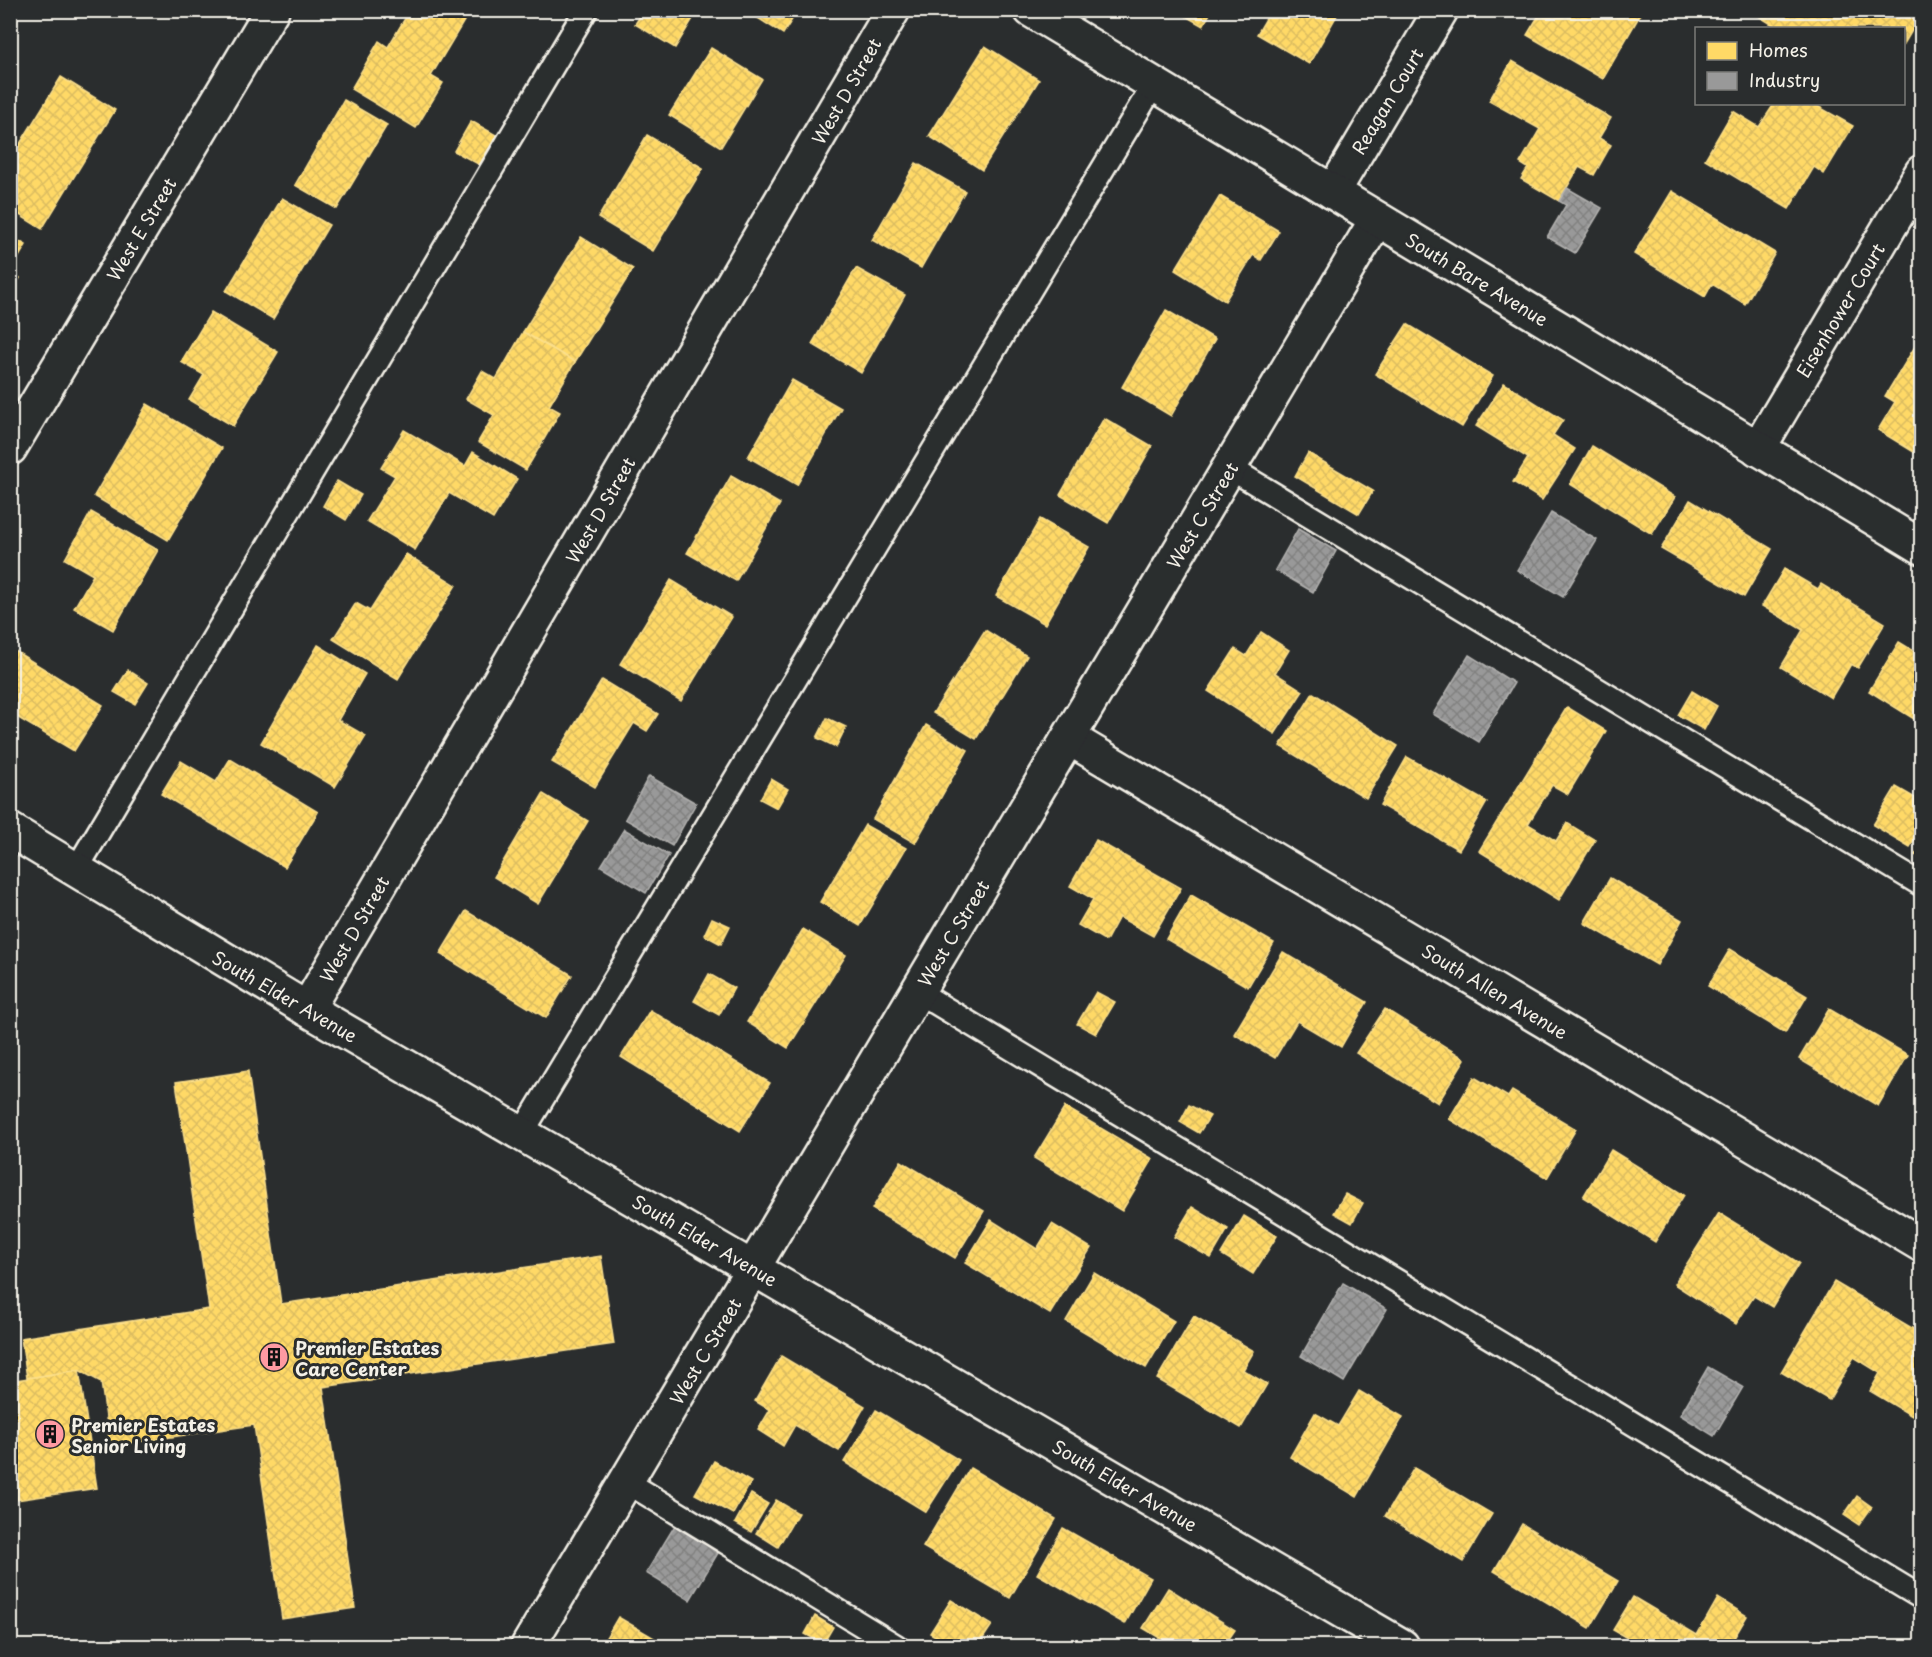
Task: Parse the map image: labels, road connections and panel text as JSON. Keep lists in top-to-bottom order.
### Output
{
  "streets": {
    "street": [
      "West D Street",
      "Reagan Court",
      "West E Street",
      "South Bare Avenue",
      "Eisenhower Court",
      "West C Street",
      "South Allen Avenue",
      "South Elder Avenue"
    ]
  },
  "crossings": [
    ["West D Street", "South Elder Avenue"],
    ["Reagan Court", "South Bare Avenue"],
    ["South Bare Avenue", "Eisenhower Court"],
    ["South Bare Avenue", "West C Street"],
    ["West C Street", "South Allen Avenue"],
    ["West C Street", "South Elder Avenue"]
  ],
  "places": {
    "building": ["Premier Estates Care Center", "Premier Estates Senior Living"]
  },
  "legend": ["Homes", "Industry"]
}
